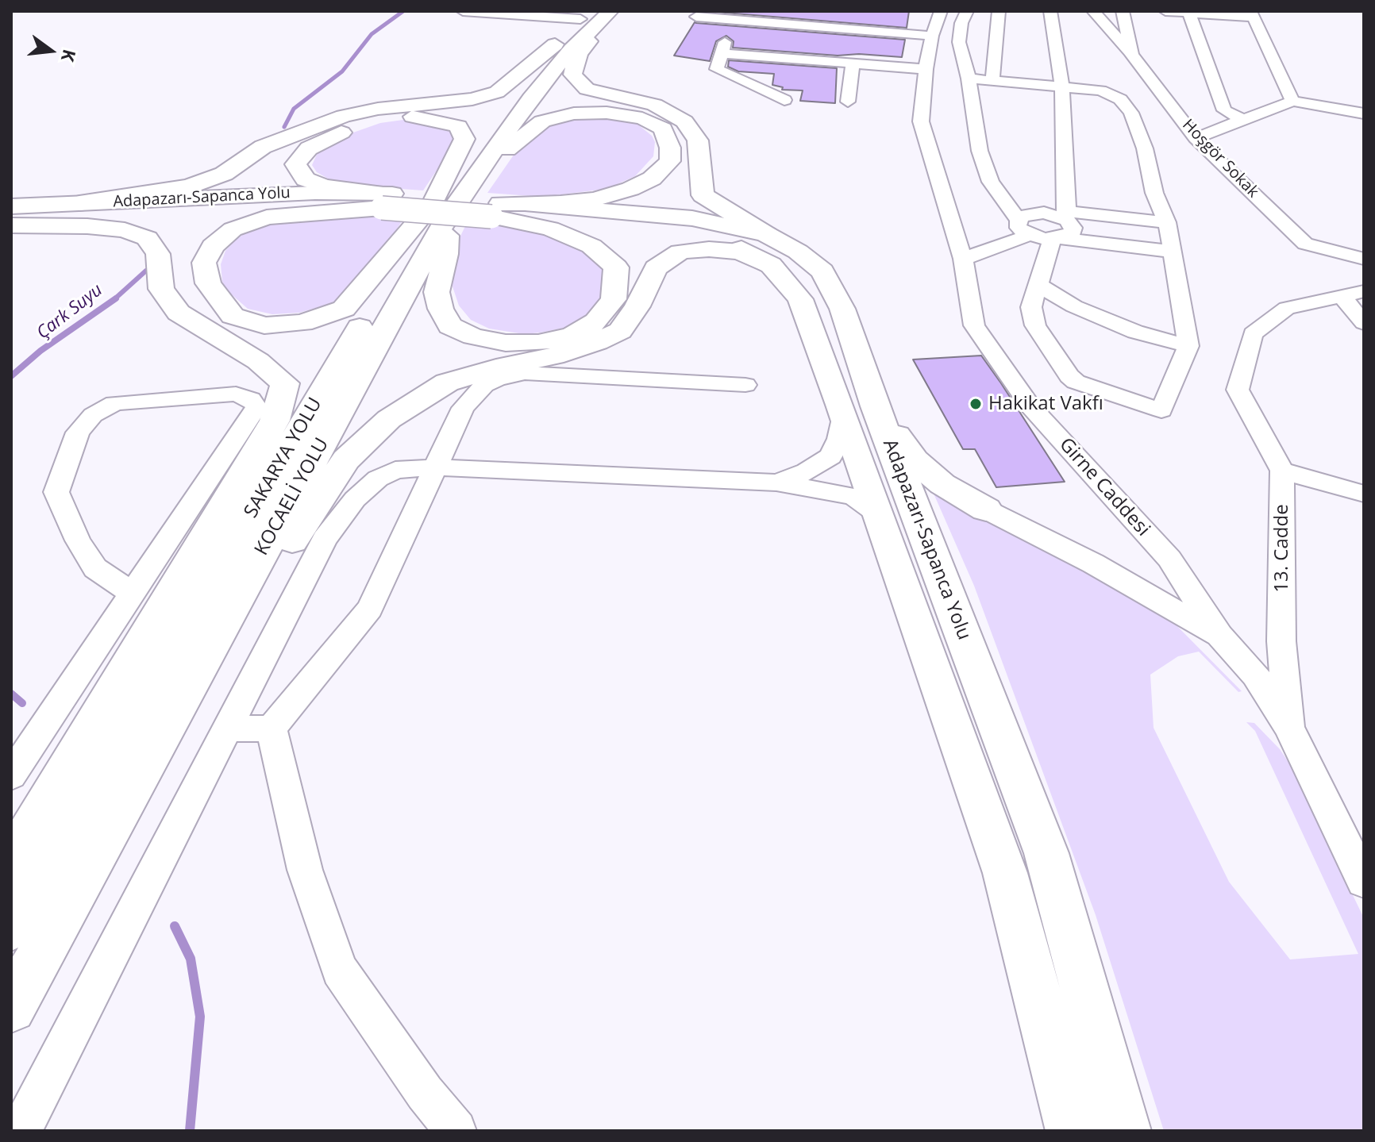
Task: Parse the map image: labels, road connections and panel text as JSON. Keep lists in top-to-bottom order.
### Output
{
  "streets": {
    "main road": ["Adapazarı-Sapanca Yolu", "SAKARYA YOLU", "KOCAELİ YOLU"],
    "street": ["Hoşgör Sokak", "Girne Caddesi", "13. Cadde"]
  },
  "crossings": [
    ["SAKARYA YOLU", "KOCAELİ YOLU"],
    ["Girne Caddesi", "13. Cadde"]
  ],
  "water": ["Çark Suyu"],
  "places": ["Hakikat Vakfı"],
  "north": "right"
}
